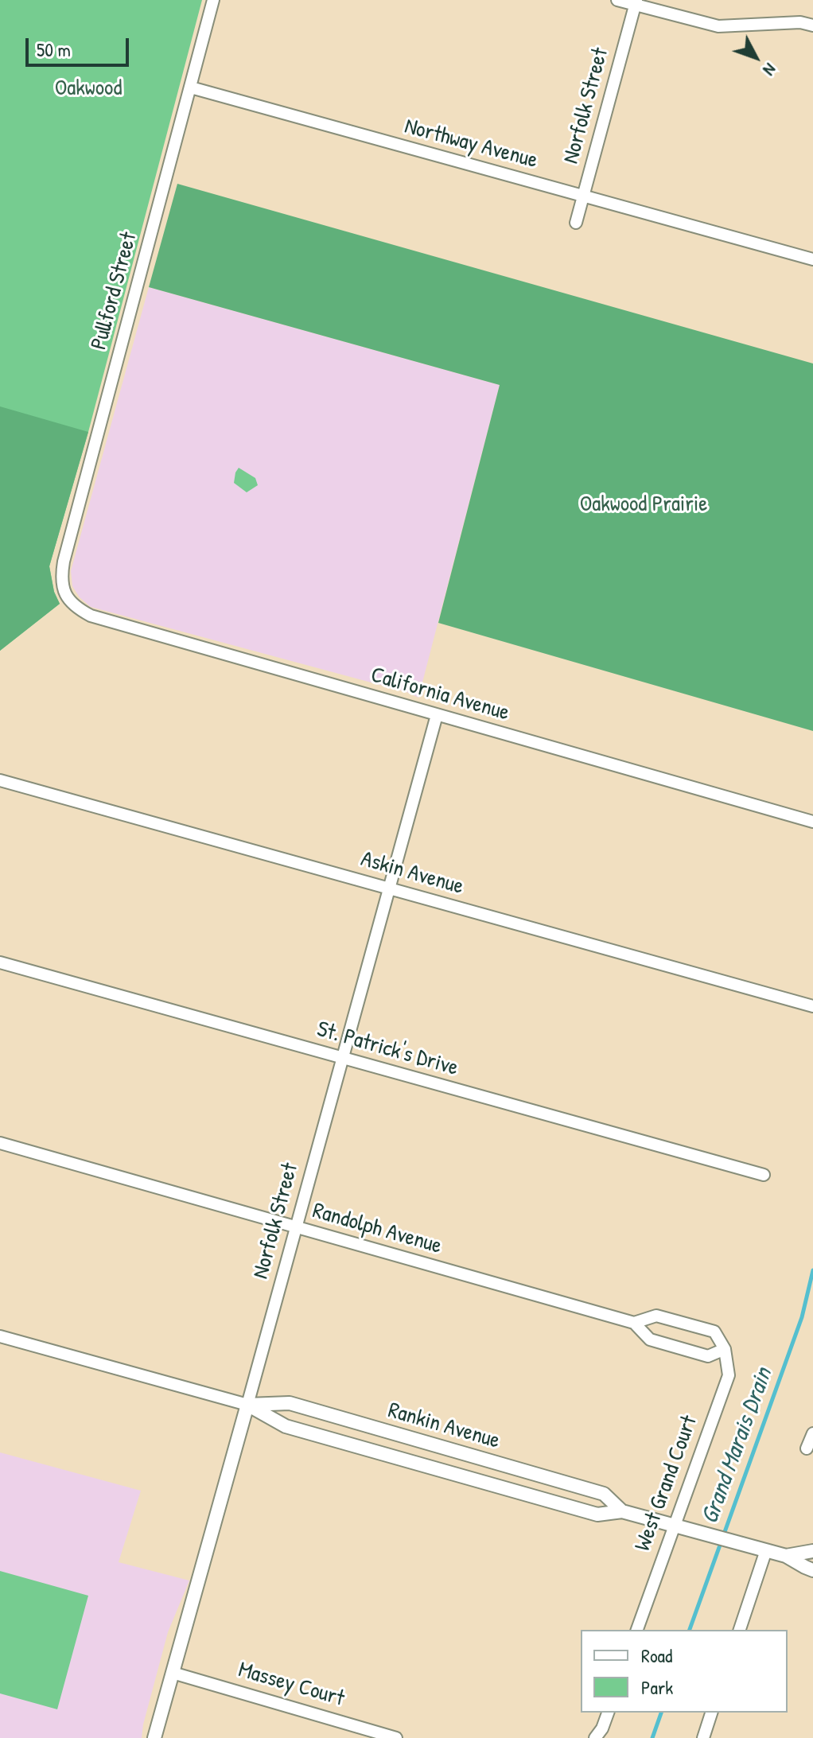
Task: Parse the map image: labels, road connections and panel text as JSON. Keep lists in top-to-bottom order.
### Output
{
  "streets": {
    "street": [
      "Norfolk Street",
      "Northway Avenue",
      "Pullford Street",
      "California Avenue",
      "Askin Avenue",
      "St. Patrick's Drive",
      "Randolph Avenue",
      "Rankin Avenue",
      "West Grand Court",
      "Massey Court"
    ]
  },
  "crossings": [
    ["Norfolk Street", "Northway Avenue"],
    ["Norfolk Street", "California Avenue"],
    ["Norfolk Street", "Askin Avenue"],
    ["Norfolk Street", "St. Patrick's Drive"],
    ["Norfolk Street", "Randolph Avenue"],
    ["Norfolk Street", "Rankin Avenue"],
    ["Norfolk Street", "Massey Court"],
    ["Northway Avenue", "Pullford Street"],
    ["Pullford Street", "California Avenue"],
    ["Randolph Avenue", "West Grand Court"],
    ["Rankin Avenue", "West Grand Court"]
  ],
  "water": ["Grand Marais Drain"],
  "parks": ["Oakwood", "Oakwood Prairie"],
  "legend": ["Road", "Park"],
  "scale_bar": "50 m",
  "north": "bottom right"
}
